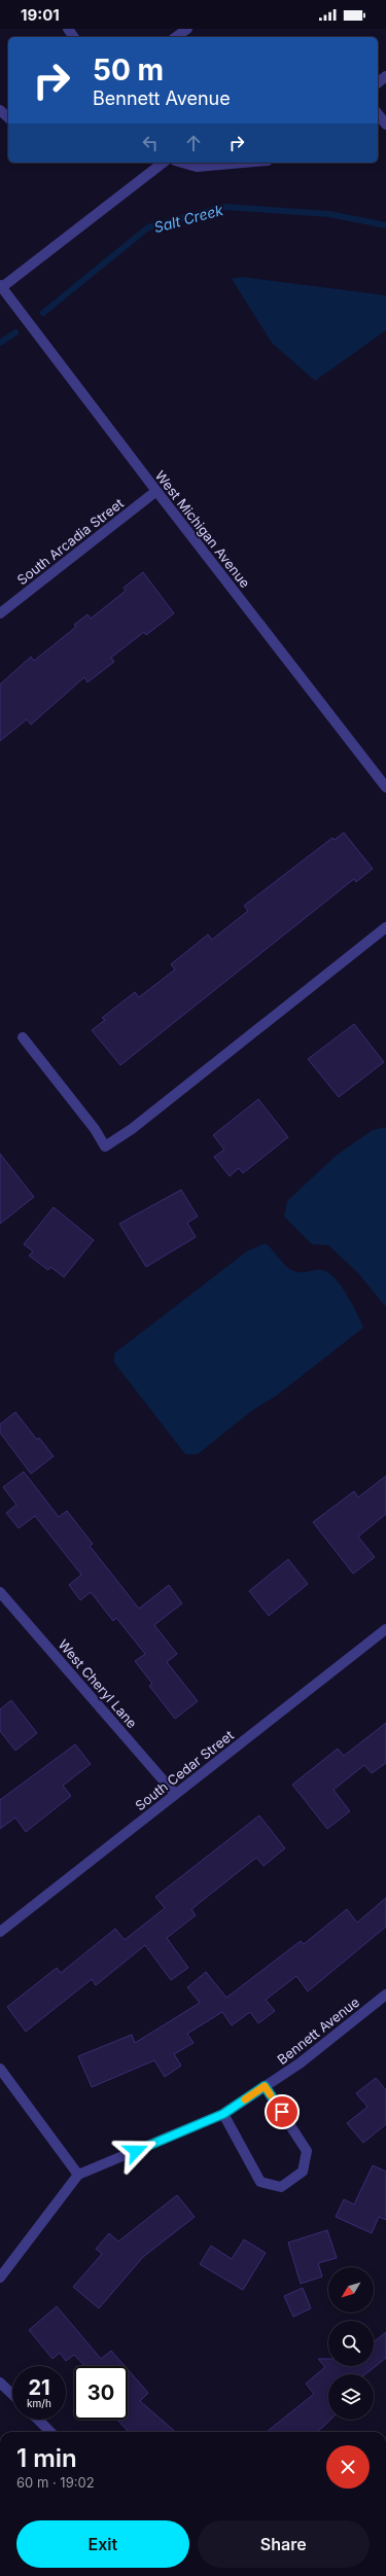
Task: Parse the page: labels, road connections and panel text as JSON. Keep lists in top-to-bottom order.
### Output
{
  "streets": {
    "street": [
      "West Michigan Avenue",
      "South Arcadia Street",
      "West Cheryl Lane",
      "South Cedar Street",
      "Bennett Avenue"
    ]
  },
  "crossings": [
    ["West Michigan Avenue", "South Arcadia Street"],
    ["West Cheryl Lane", "South Cedar Street"]
  ],
  "water": ["Salt Creek"],
  "north": "bottom left",
  "page": {
    "status": "19:01",
    "turn": ["50 m", "Bennett Avenue"],
    "speed": "21 km/h",
    "limit": "30",
    "heading": ["1 min", "60 m · 19:02"],
    "buttons": ["Exit", "Share"]
  }
}
